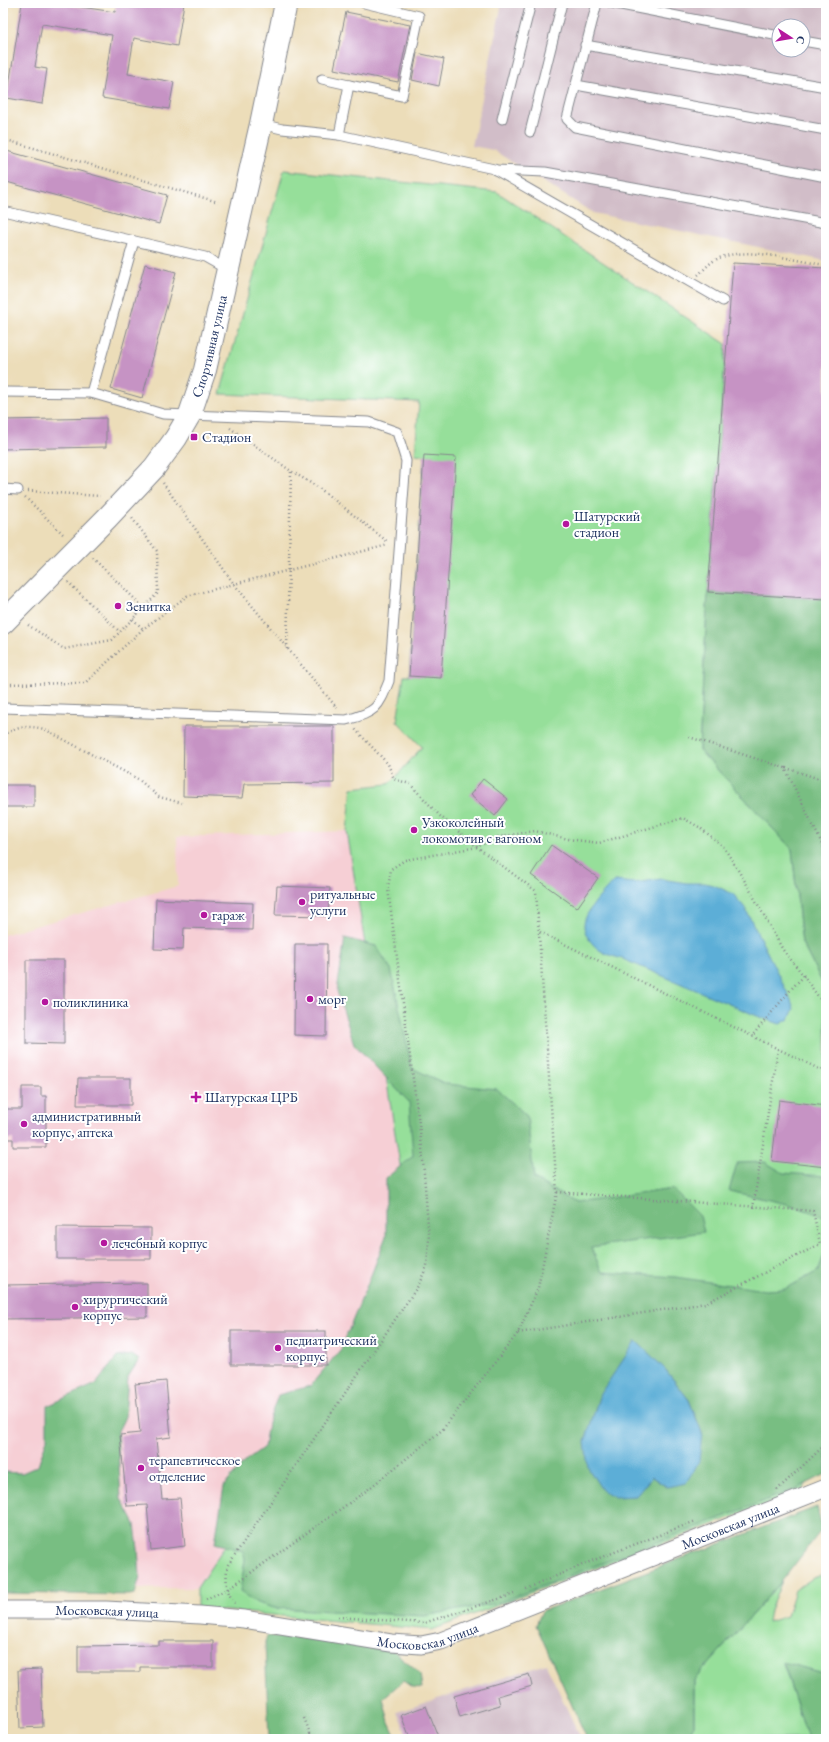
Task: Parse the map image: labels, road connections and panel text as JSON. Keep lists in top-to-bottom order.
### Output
{
  "streets": {
    "street": ["Спортивная улица", "Московская улица"]
  },
  "places": {
    "transit": ["Стадион"],
    "other": [
      "Шатурский стадион",
      "Зенитка",
      "Узкоколейный локомотив с вагоном",
      "ритуальные услуги",
      "гараж",
      "морг",
      "поликлиника",
      "административный корпус, аптека",
      "лечебный корпус",
      "хирургический корпус",
      "педиатрический корпус",
      "терапевтическое отделение"
    ],
    "health": ["Шатурская ЦРБ"]
  },
  "north": "right"
}
